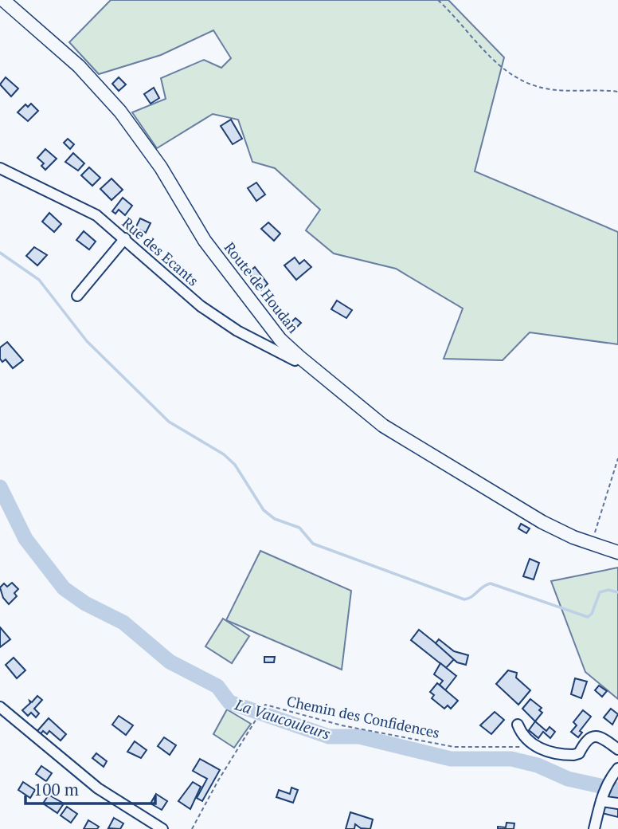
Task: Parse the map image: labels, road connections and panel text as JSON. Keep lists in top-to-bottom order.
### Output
{
  "streets": {
    "main road": ["Route de Houdan"],
    "street": ["Rue des Ecants"],
    "path": ["Chemin des Confidences"]
  },
  "crossings": [
    ["Rue des Ecants", "Route de Houdan"]
  ],
  "water": ["La Vaucouleurs"],
  "scale_bar": "100 m"
}
